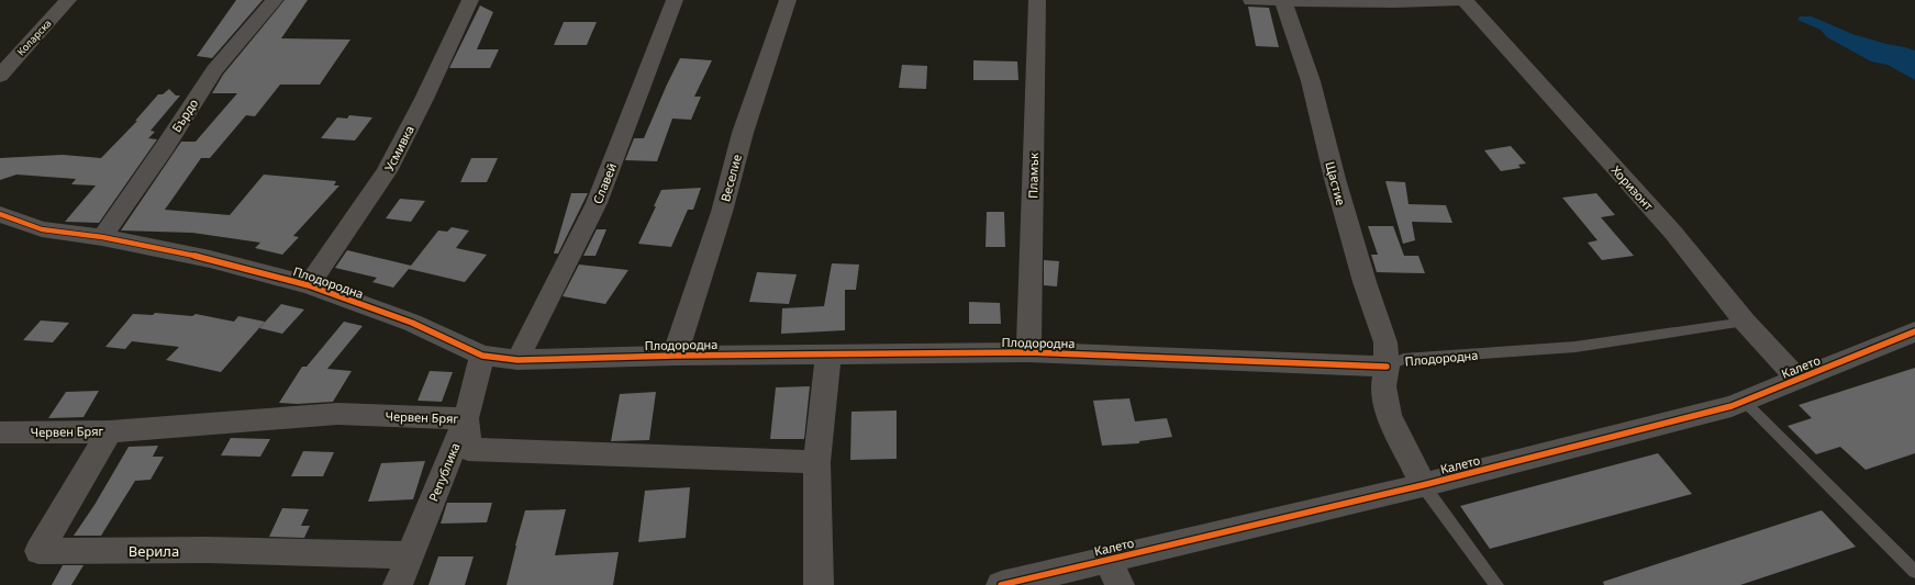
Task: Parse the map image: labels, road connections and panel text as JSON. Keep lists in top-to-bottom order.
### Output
{
  "streets": {
    "street": [
      "Коларска",
      "Бърдо",
      "Усмивка",
      "Пламък",
      "Веселие",
      "Славей",
      "Щастие",
      "Хоризонт",
      "Плодородна",
      "Калето",
      "Червен Бряг",
      "Република",
      "Верила"
    ]
  },
  "crossings": [
    ["Бърдо", "Плодородна"],
    ["Усмивка", "Плодородна"],
    ["Пламък", "Плодородна"],
    ["Веселие", "Плодородна"],
    ["Славей", "Плодородна"],
    ["Щастие", "Плодородна"],
    ["Щастие", "Калето"],
    ["Хоризонт", "Плодородна"],
    ["Хоризонт", "Калето"],
    ["Плодородна", "Република"],
    ["Червен Бряг", "Република"],
    ["Червен Бряг", "Верила"],
    ["Република", "Верила"]
  ]
}
